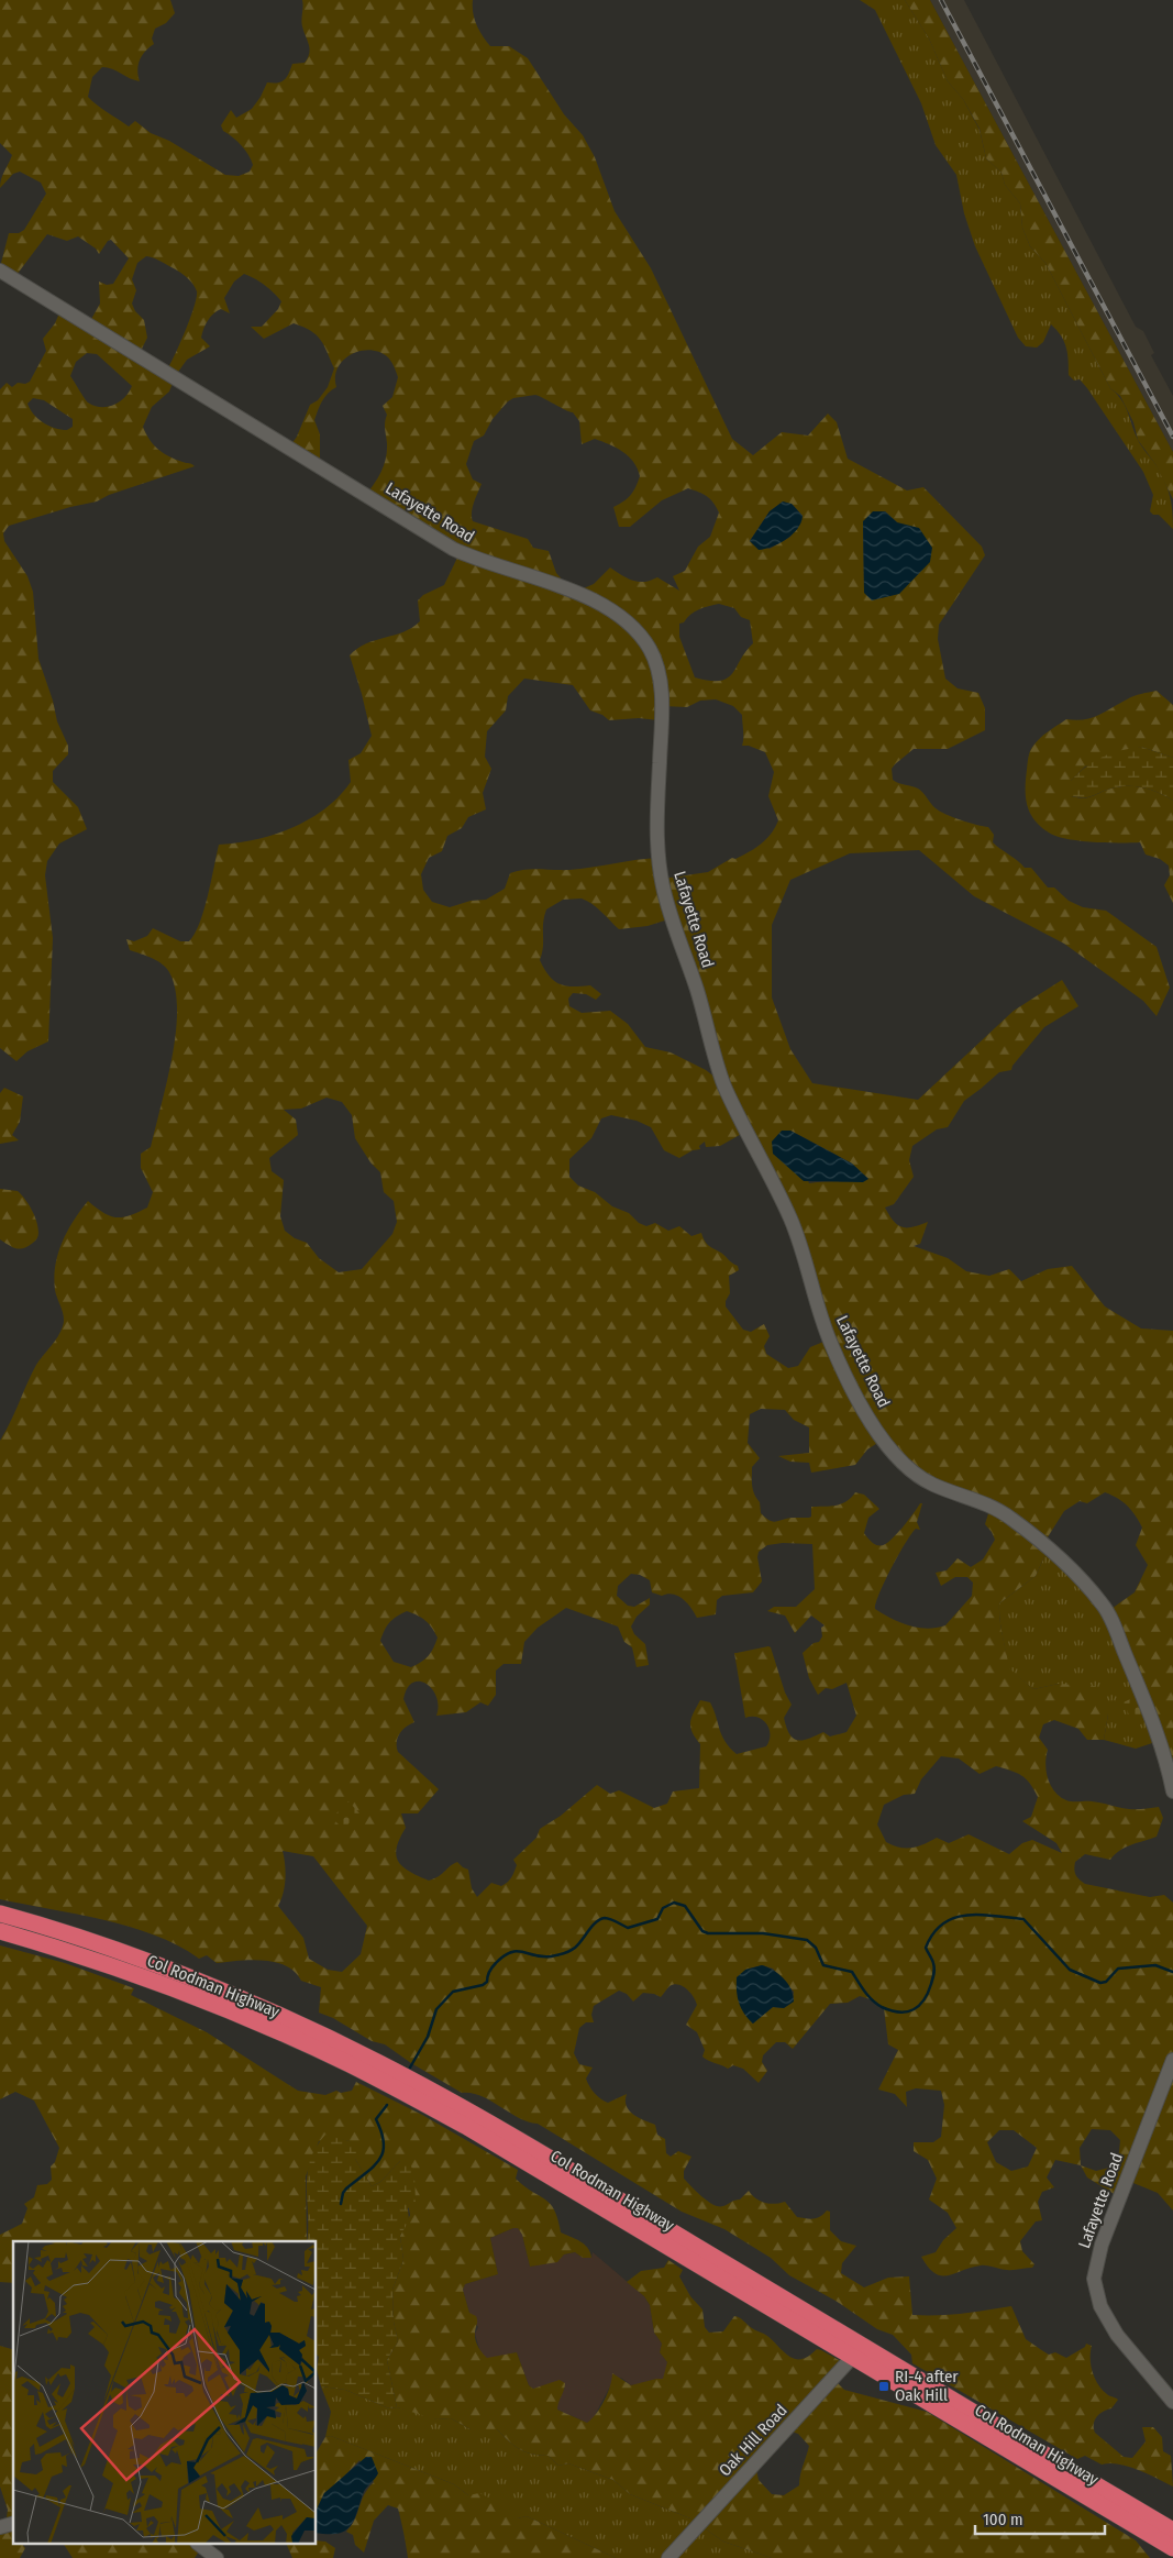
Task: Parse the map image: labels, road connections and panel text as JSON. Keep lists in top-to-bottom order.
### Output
{
  "streets": {
    "highway": ["Col Rodman Highway"],
    "street": ["Lafayette Road", "Oak Hill Road"]
  },
  "crossings": [
    ["Col Rodman Highway", "Oak Hill Road"]
  ],
  "places": {
    "transit": ["RI-4 after Oak Hill"]
  },
  "scale_bar": "100 m"
}
